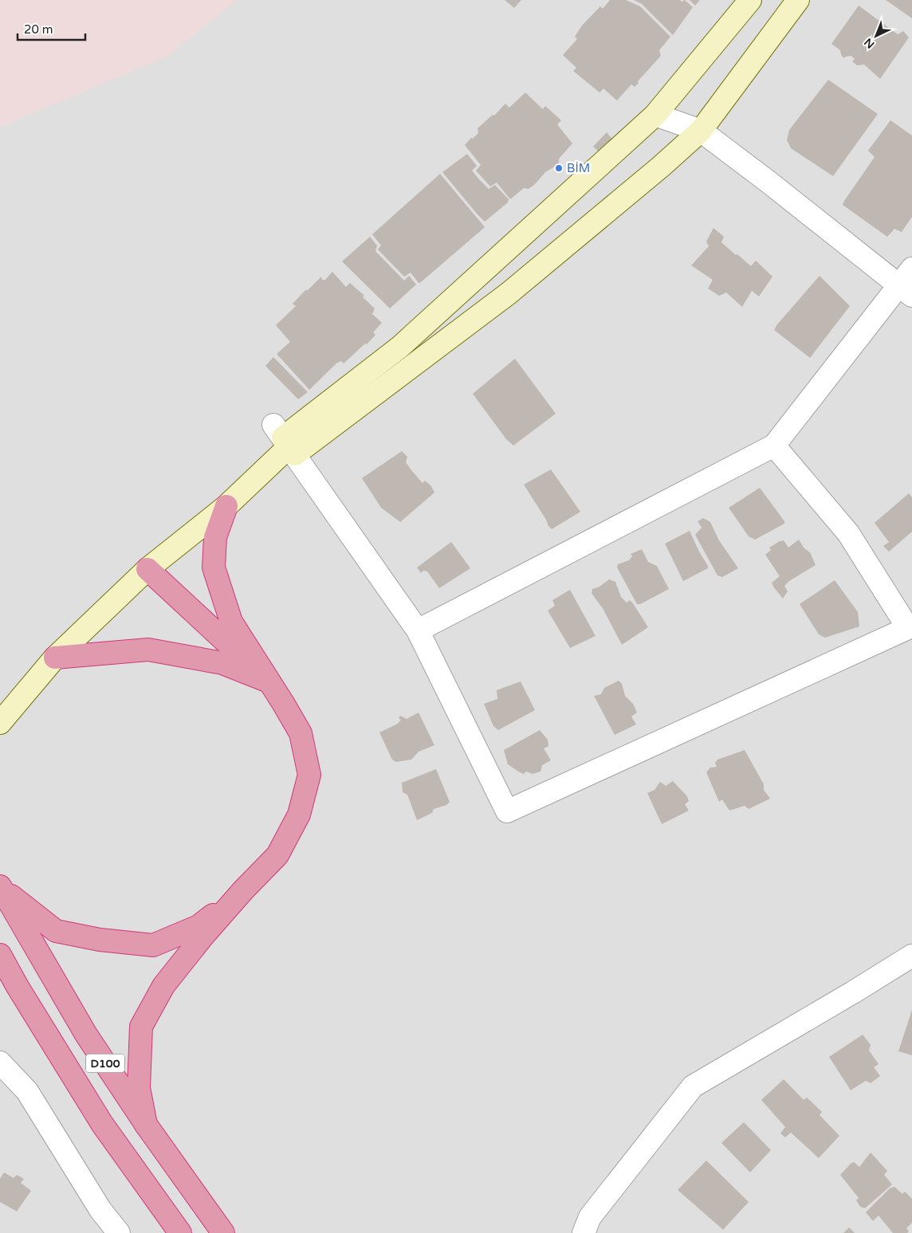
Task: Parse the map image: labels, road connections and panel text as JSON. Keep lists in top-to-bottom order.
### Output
{
  "streets": {
    "highway": ["D100"]
  },
  "places": ["BİM"],
  "scale_bar": "20 m",
  "north": "bottom left"
}
